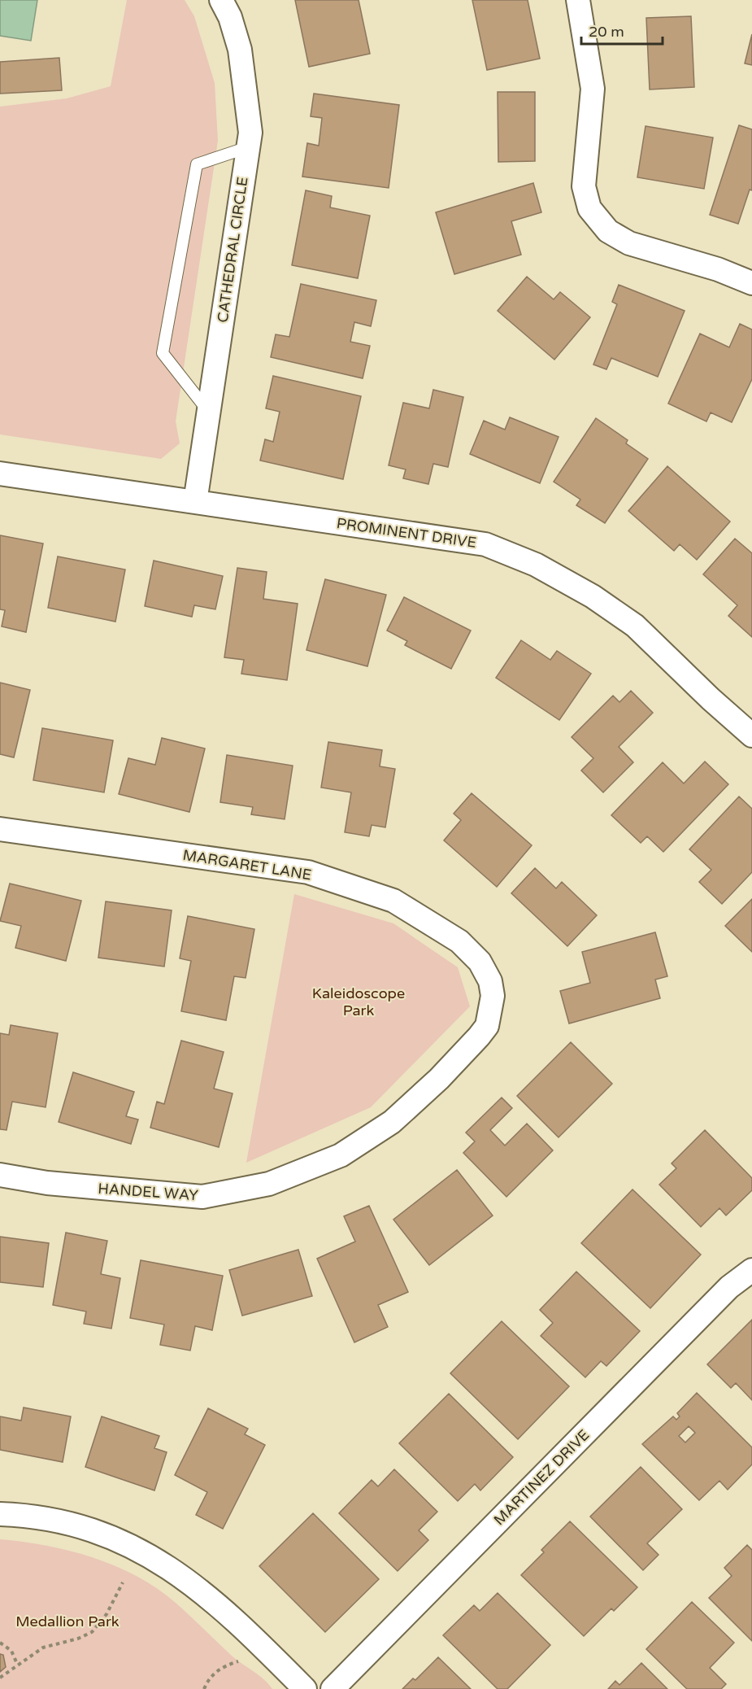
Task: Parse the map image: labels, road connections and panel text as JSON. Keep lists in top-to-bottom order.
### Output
{
  "streets": {
    "street": [
      "CATHEDRAL CIRCLE",
      "PROMINENT DRIVE",
      "MARGARET LANE",
      "HANDEL WAY",
      "MARTINEZ DRIVE"
    ]
  },
  "crossings": [
    ["CATHEDRAL CIRCLE", "PROMINENT DRIVE"],
    ["MARGARET LANE", "HANDEL WAY"]
  ],
  "parks": ["Kaleidoscope Park", "Medallion Park"],
  "scale_bar": "20 m"
}
